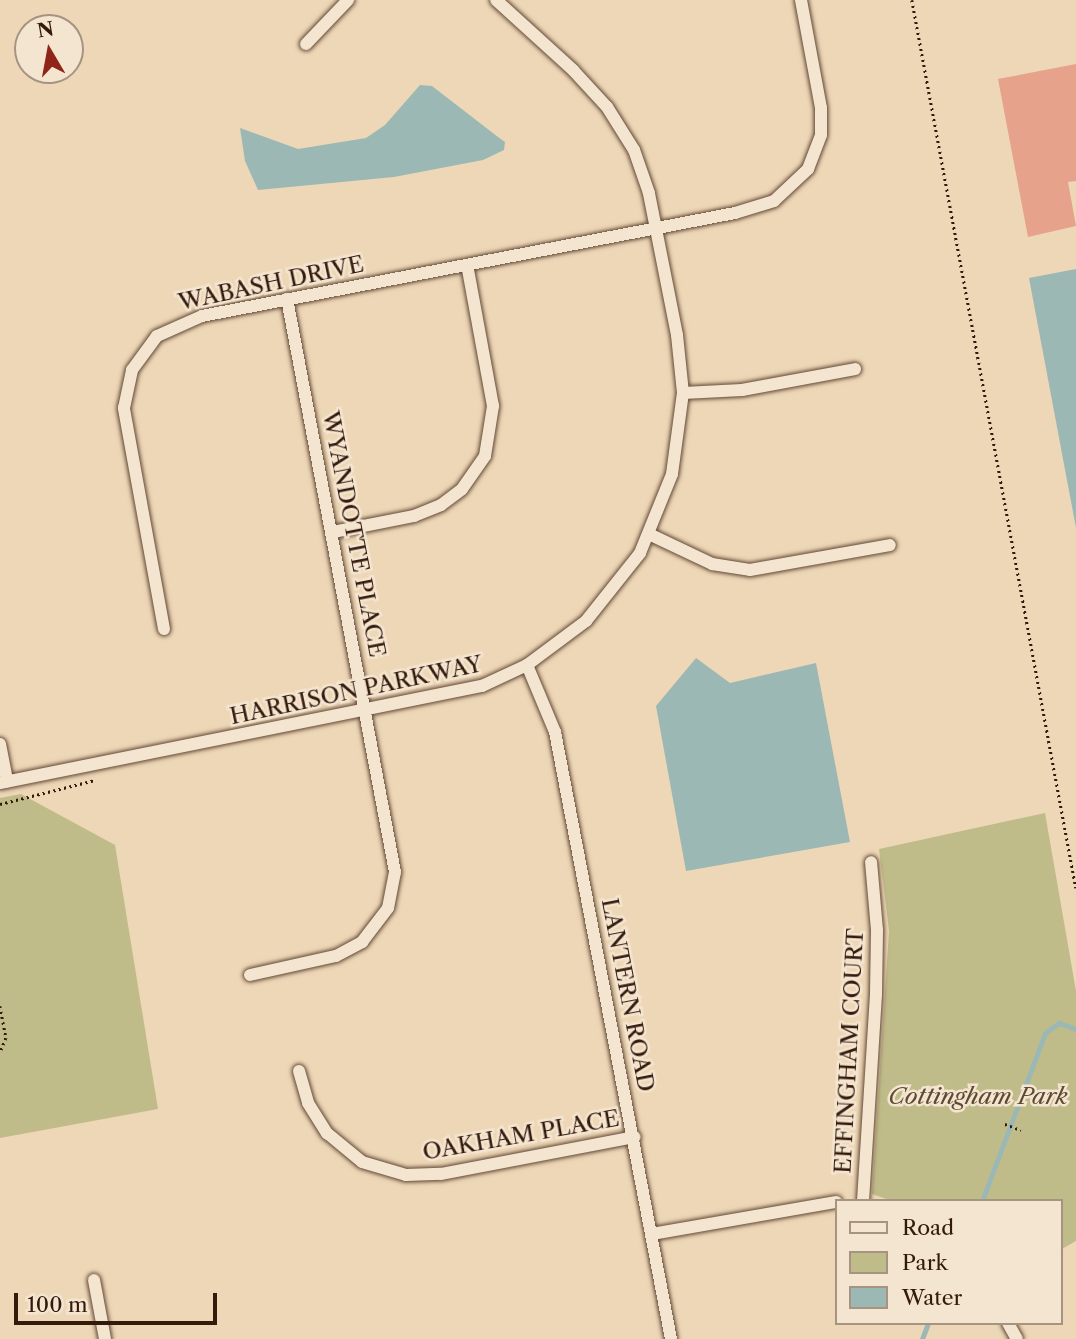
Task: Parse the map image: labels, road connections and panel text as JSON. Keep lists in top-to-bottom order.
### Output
{
  "streets": {
    "street": [
      "WABASH DRIVE",
      "WYANDOTTE PLACE",
      "HARRISON PARKWAY",
      "LANTERN ROAD",
      "EFFINGHAM COURT",
      "OAKHAM PLACE"
    ]
  },
  "crossings": [
    ["WABASH DRIVE", "WYANDOTTE PLACE"],
    ["WABASH DRIVE", "HARRISON PARKWAY"],
    ["WYANDOTTE PLACE", "HARRISON PARKWAY"],
    ["HARRISON PARKWAY", "LANTERN ROAD"],
    ["LANTERN ROAD", "OAKHAM PLACE"]
  ],
  "parks": ["Cottingham Park"],
  "legend": ["Road", "Park", "Water"],
  "scale_bar": "100 m",
  "north": "top"
}
